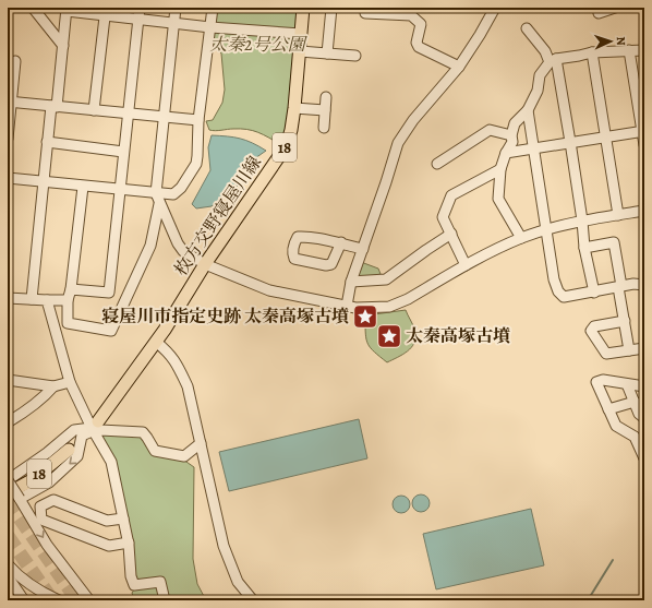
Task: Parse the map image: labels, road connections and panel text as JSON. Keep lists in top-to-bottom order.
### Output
{
  "streets": {
    "main road": ["18", "枚方交野寝屋川線"]
  },
  "parks": ["太秦2号公園"],
  "places": {
    "place": ["寝屋川市指定史跡 太秦高塚古墳", "太秦高塚古墳"]
  },
  "north": "right"
}
